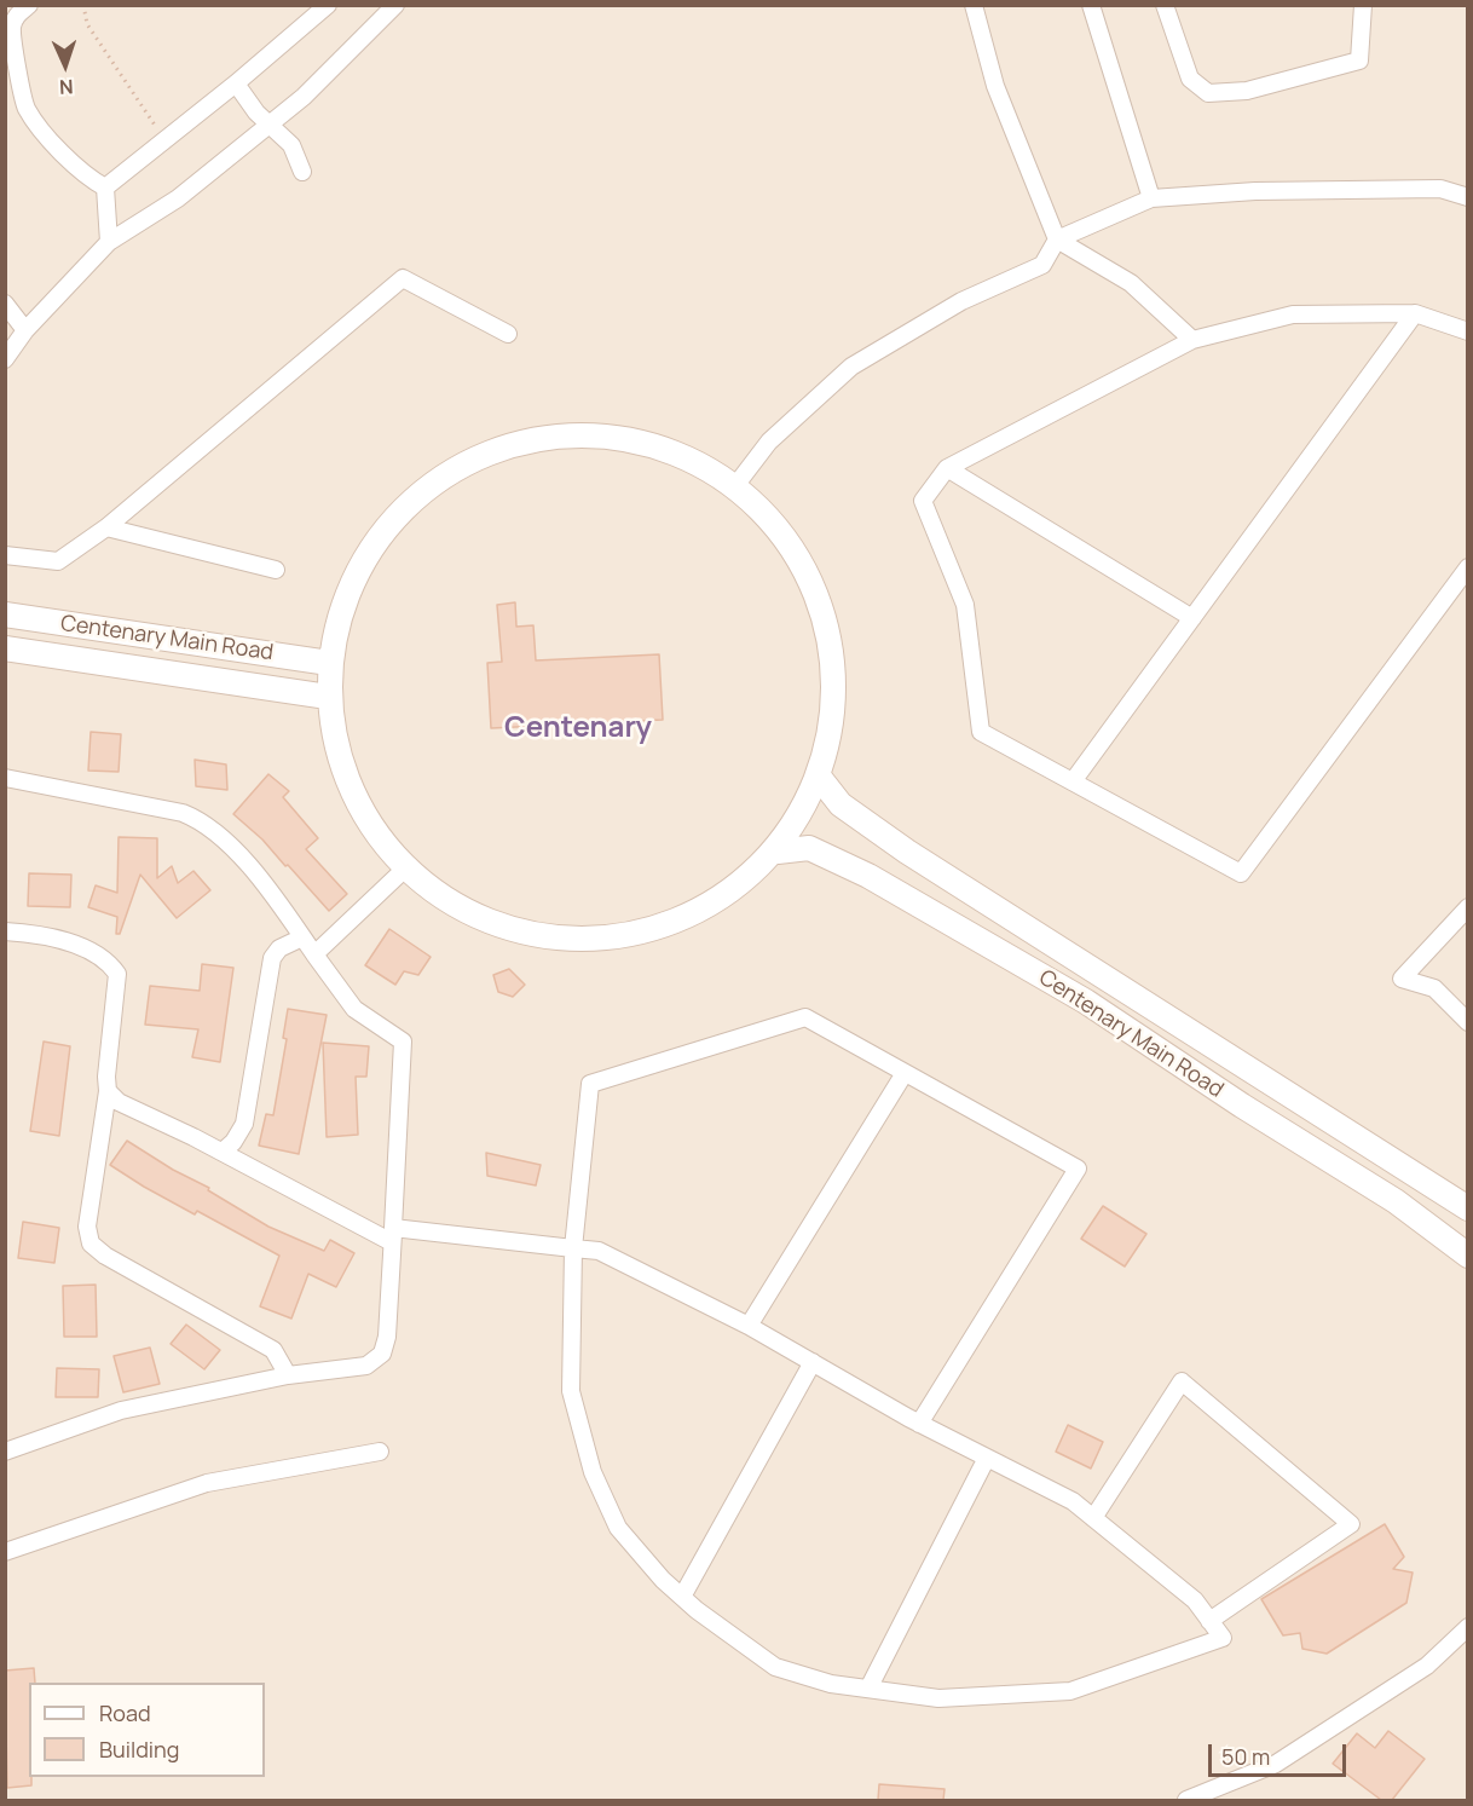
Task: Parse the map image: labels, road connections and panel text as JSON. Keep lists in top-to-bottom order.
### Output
{
  "streets": {
    "street": ["Centenary Main Road"]
  },
  "districts": ["Centenary"],
  "legend": ["Road", "Building"],
  "scale_bar": "50 m",
  "north": "bottom"
}
